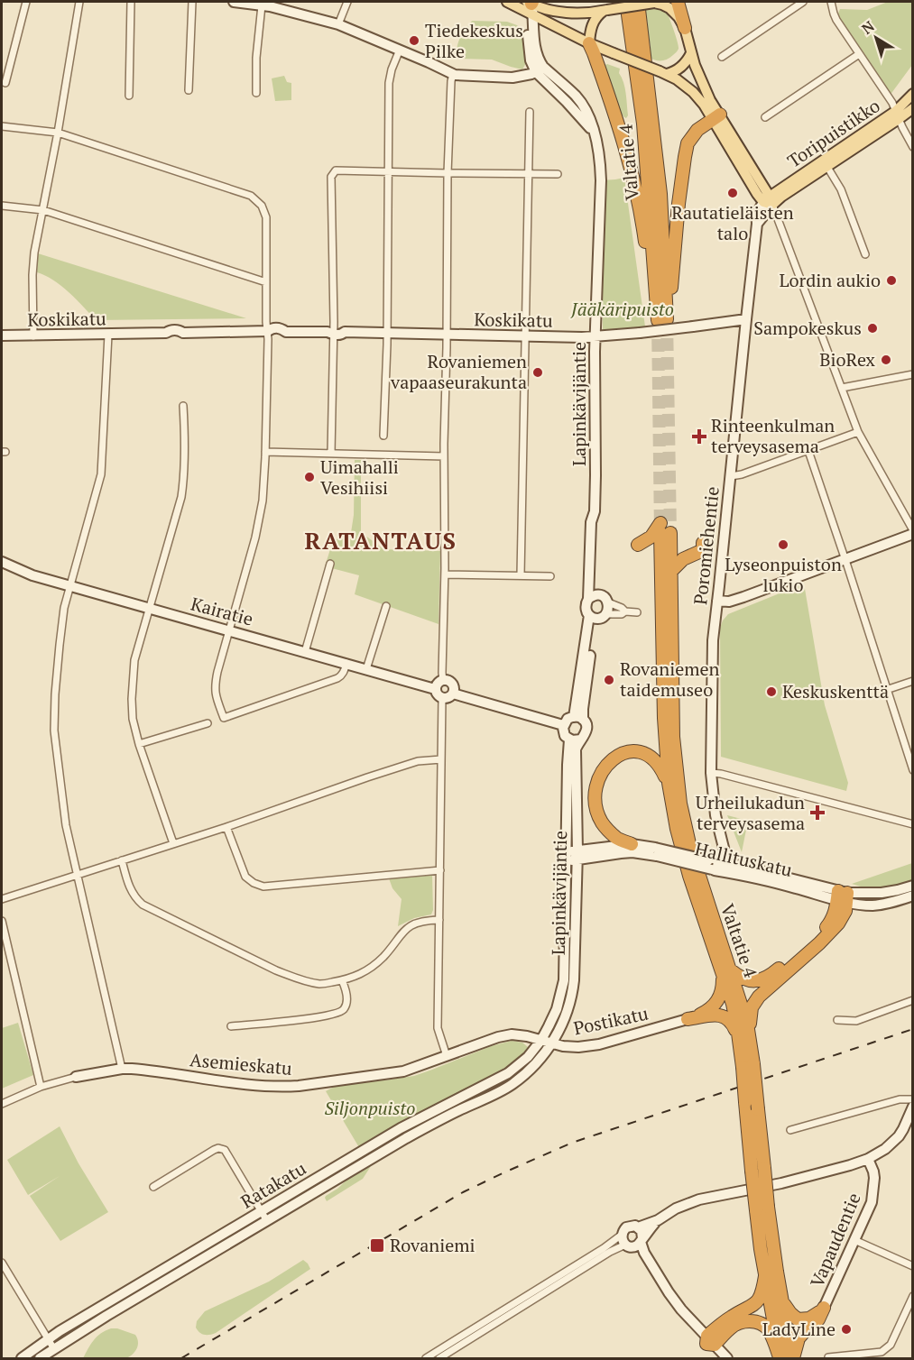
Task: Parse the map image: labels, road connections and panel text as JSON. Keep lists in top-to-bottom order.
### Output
{
  "streets": {
    "highway": ["Valtatie 4"],
    "main road": [
      "Toripuistikko",
      "Koskikatu",
      "Lapinkävijäntie",
      "Poromiehentie",
      "Kairatie",
      "Hallituskatu",
      "Postikatu",
      "Asemieskatu",
      "Ratakatu",
      "Vapaudentie"
    ]
  },
  "crossings": [
    ["Toripuistikko", "Poromiehentie"],
    ["Koskikatu", "Lapinkävijäntie"],
    ["Koskikatu", "Poromiehentie"],
    ["Lapinkävijäntie", "Hallituskatu"],
    ["Lapinkävijäntie", "Postikatu"],
    ["Lapinkävijäntie", "Asemieskatu"],
    ["Lapinkävijäntie", "Ratakatu"],
    ["Poromiehentie", "Hallituskatu"],
    ["Postikatu", "Asemieskatu"],
    ["Postikatu", "Ratakatu"],
    ["Asemieskatu", "Ratakatu"]
  ],
  "districts": ["RATANTAUS"],
  "parks": ["Jääkäripuisto", "Siljonpuisto"],
  "places": {
    "other": [
      "Tiedekeskus Pilke",
      "Rautatieläisten talo",
      "Lordin aukio",
      "Sampokeskus",
      "BioRex",
      "Rovaniemen vapaaseurakunta",
      "Uimahalli Vesihiisi",
      "Lyseonpuiston lukio",
      "Rovaniemen taidemuseo",
      "Keskuskenttä",
      "LadyLine"
    ],
    "health": ["Rinteenkulman terveysasema", "Urheilukadun terveysasema"],
    "transit": ["Rovaniemi"]
  },
  "north": "top left"
}
